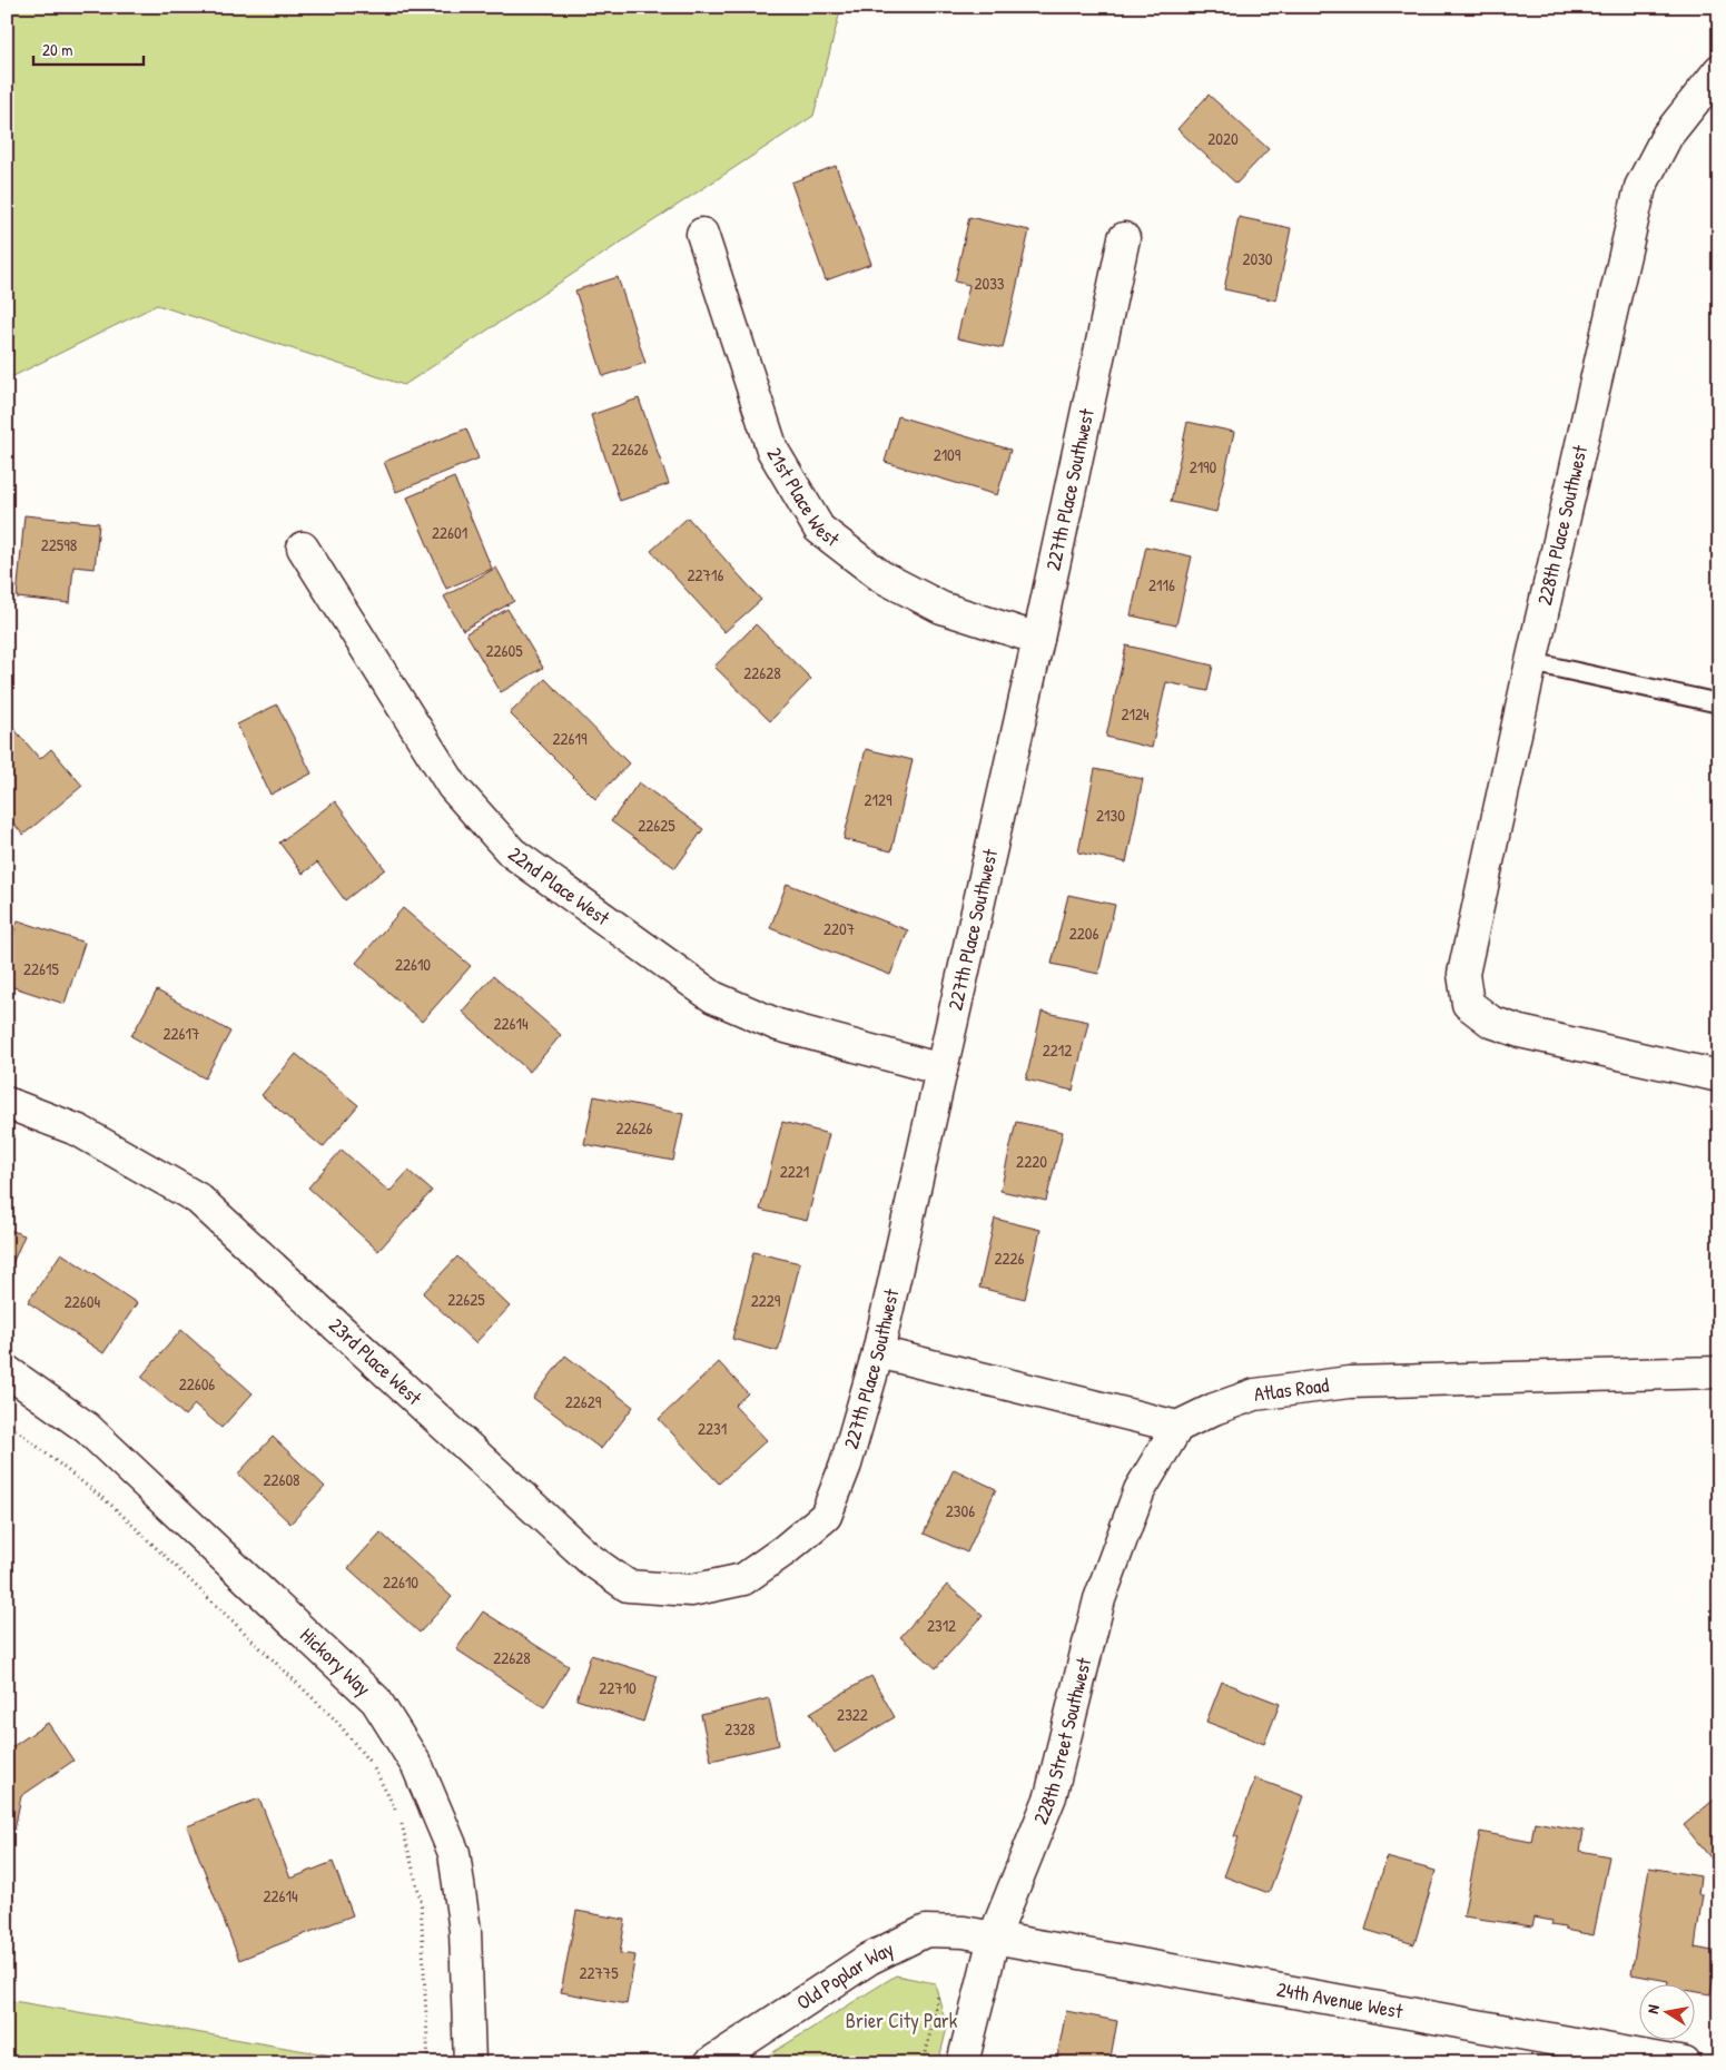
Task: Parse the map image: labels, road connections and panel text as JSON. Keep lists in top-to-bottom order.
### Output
{
  "streets": {
    "street": [
      "227th Place Southwest",
      "21st Place West",
      "228th Place Southwest",
      "22nd Place West",
      "23rd Place West",
      "Atlas Road",
      "Hickory Way",
      "228th Street Southwest",
      "Old Poplar Way",
      "24th Avenue West"
    ]
  },
  "crossings": [
    ["227th Place Southwest", "21st Place West"],
    ["227th Place Southwest", "22nd Place West"],
    ["227th Place Southwest", "23rd Place West"],
    ["Atlas Road", "228th Street Southwest"],
    ["228th Street Southwest", "Old Poplar Way"],
    ["228th Street Southwest", "24th Avenue West"],
    ["Old Poplar Way", "24th Avenue West"]
  ],
  "parks": ["Brier City Park"],
  "house_numbers": [
    "2020",
    "2030",
    "2033",
    "22626",
    "2109",
    "2190",
    "22601",
    "22598",
    "22716",
    "2116",
    "22605",
    "22628",
    "2124",
    "22619",
    "2129",
    "2130",
    "22625",
    "2207",
    "2206",
    "22610",
    "22615",
    "22614",
    "22617",
    "2212",
    "22626",
    "2220",
    "2221",
    "2226",
    "22625",
    "2229",
    "22604",
    "22606",
    "22629",
    "2231",
    "22608",
    "2306",
    "22610",
    "2312",
    "22628",
    "22710",
    "2322",
    "2328",
    "22614",
    "22775"
  ],
  "scale_bar": "20 m",
  "north": "left"
}
